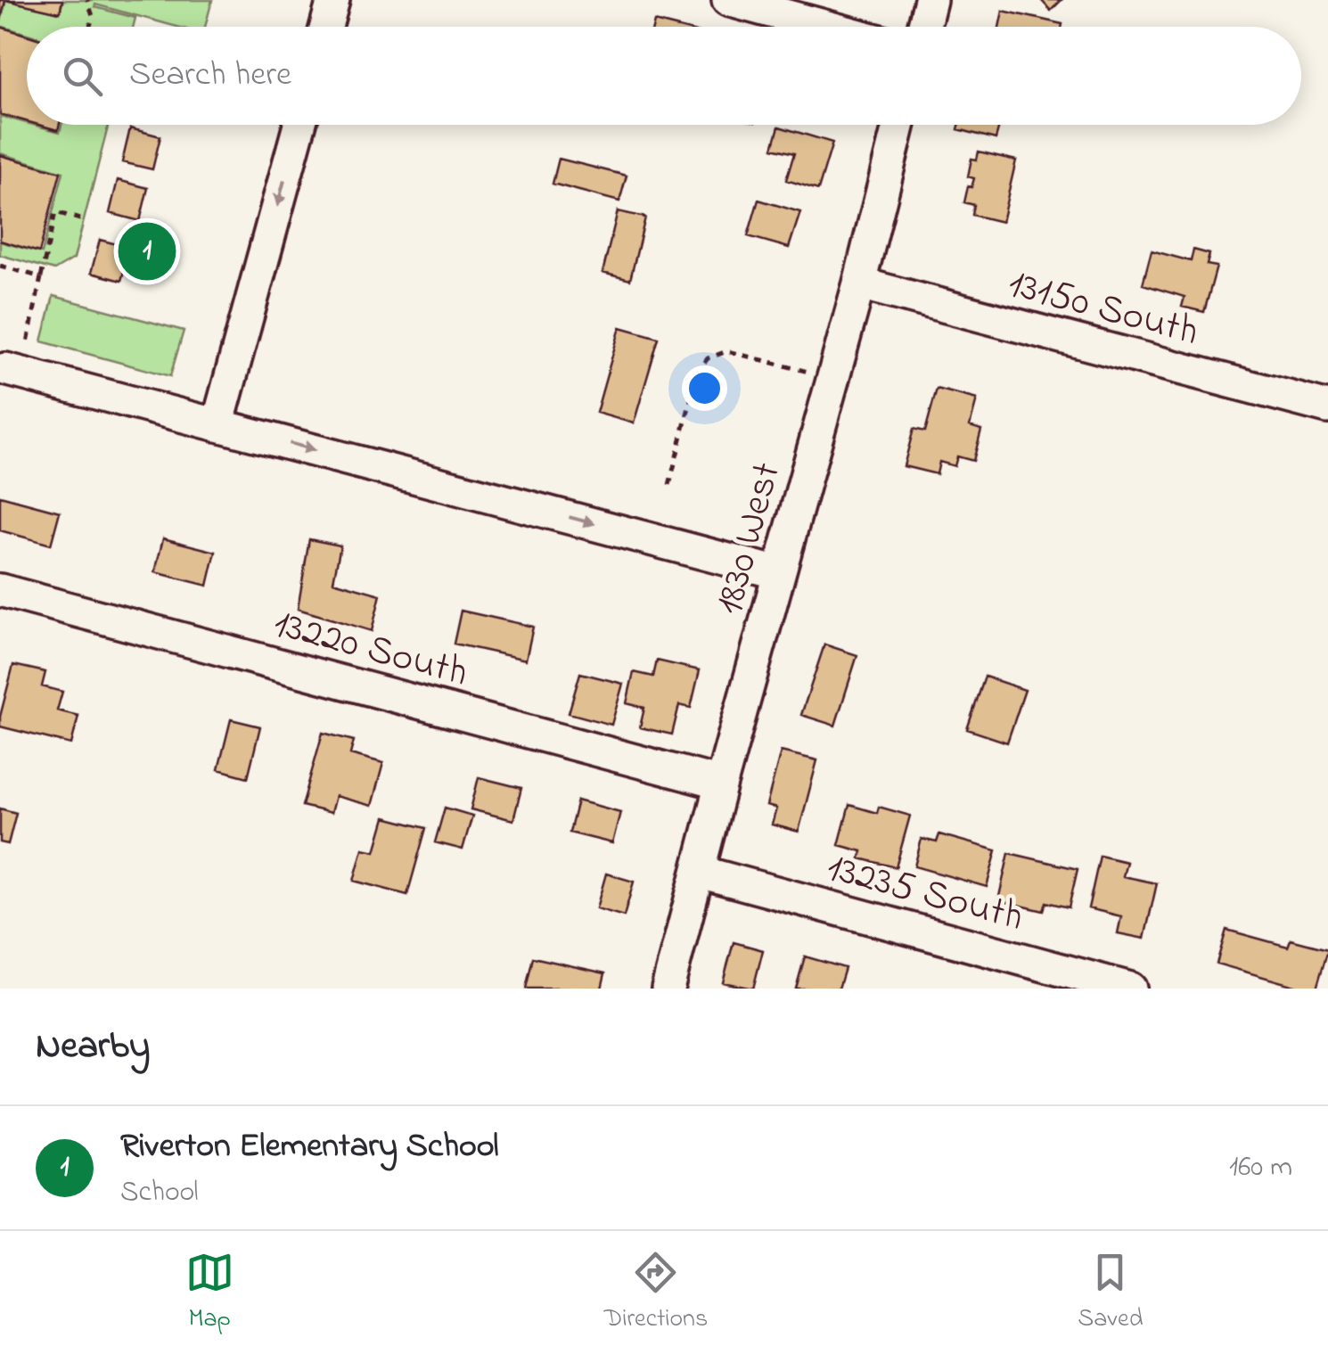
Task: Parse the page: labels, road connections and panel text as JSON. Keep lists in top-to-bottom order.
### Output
{
  "streets": {
    "street": [
      "13150 South",
      "1830 West",
      "13220 South",
      "13235 South"
    ]
  },
  "crossings": [
    ["13150 South", "1830 West"],
    ["1830 West", "13220 South"],
    ["1830 West", "13235 South"]
  ],
  "page": {
    "search": "Search here",
    "pins": "1",
    "heading": "Nearby",
    "list": [
      {
        "mark": "1",
        "name": "Riverton Elementary School",
        "note": "School",
        "value": "160 m"
      }
    ],
    "nav": ["Map", "Directions", "Saved"]
  }
}
